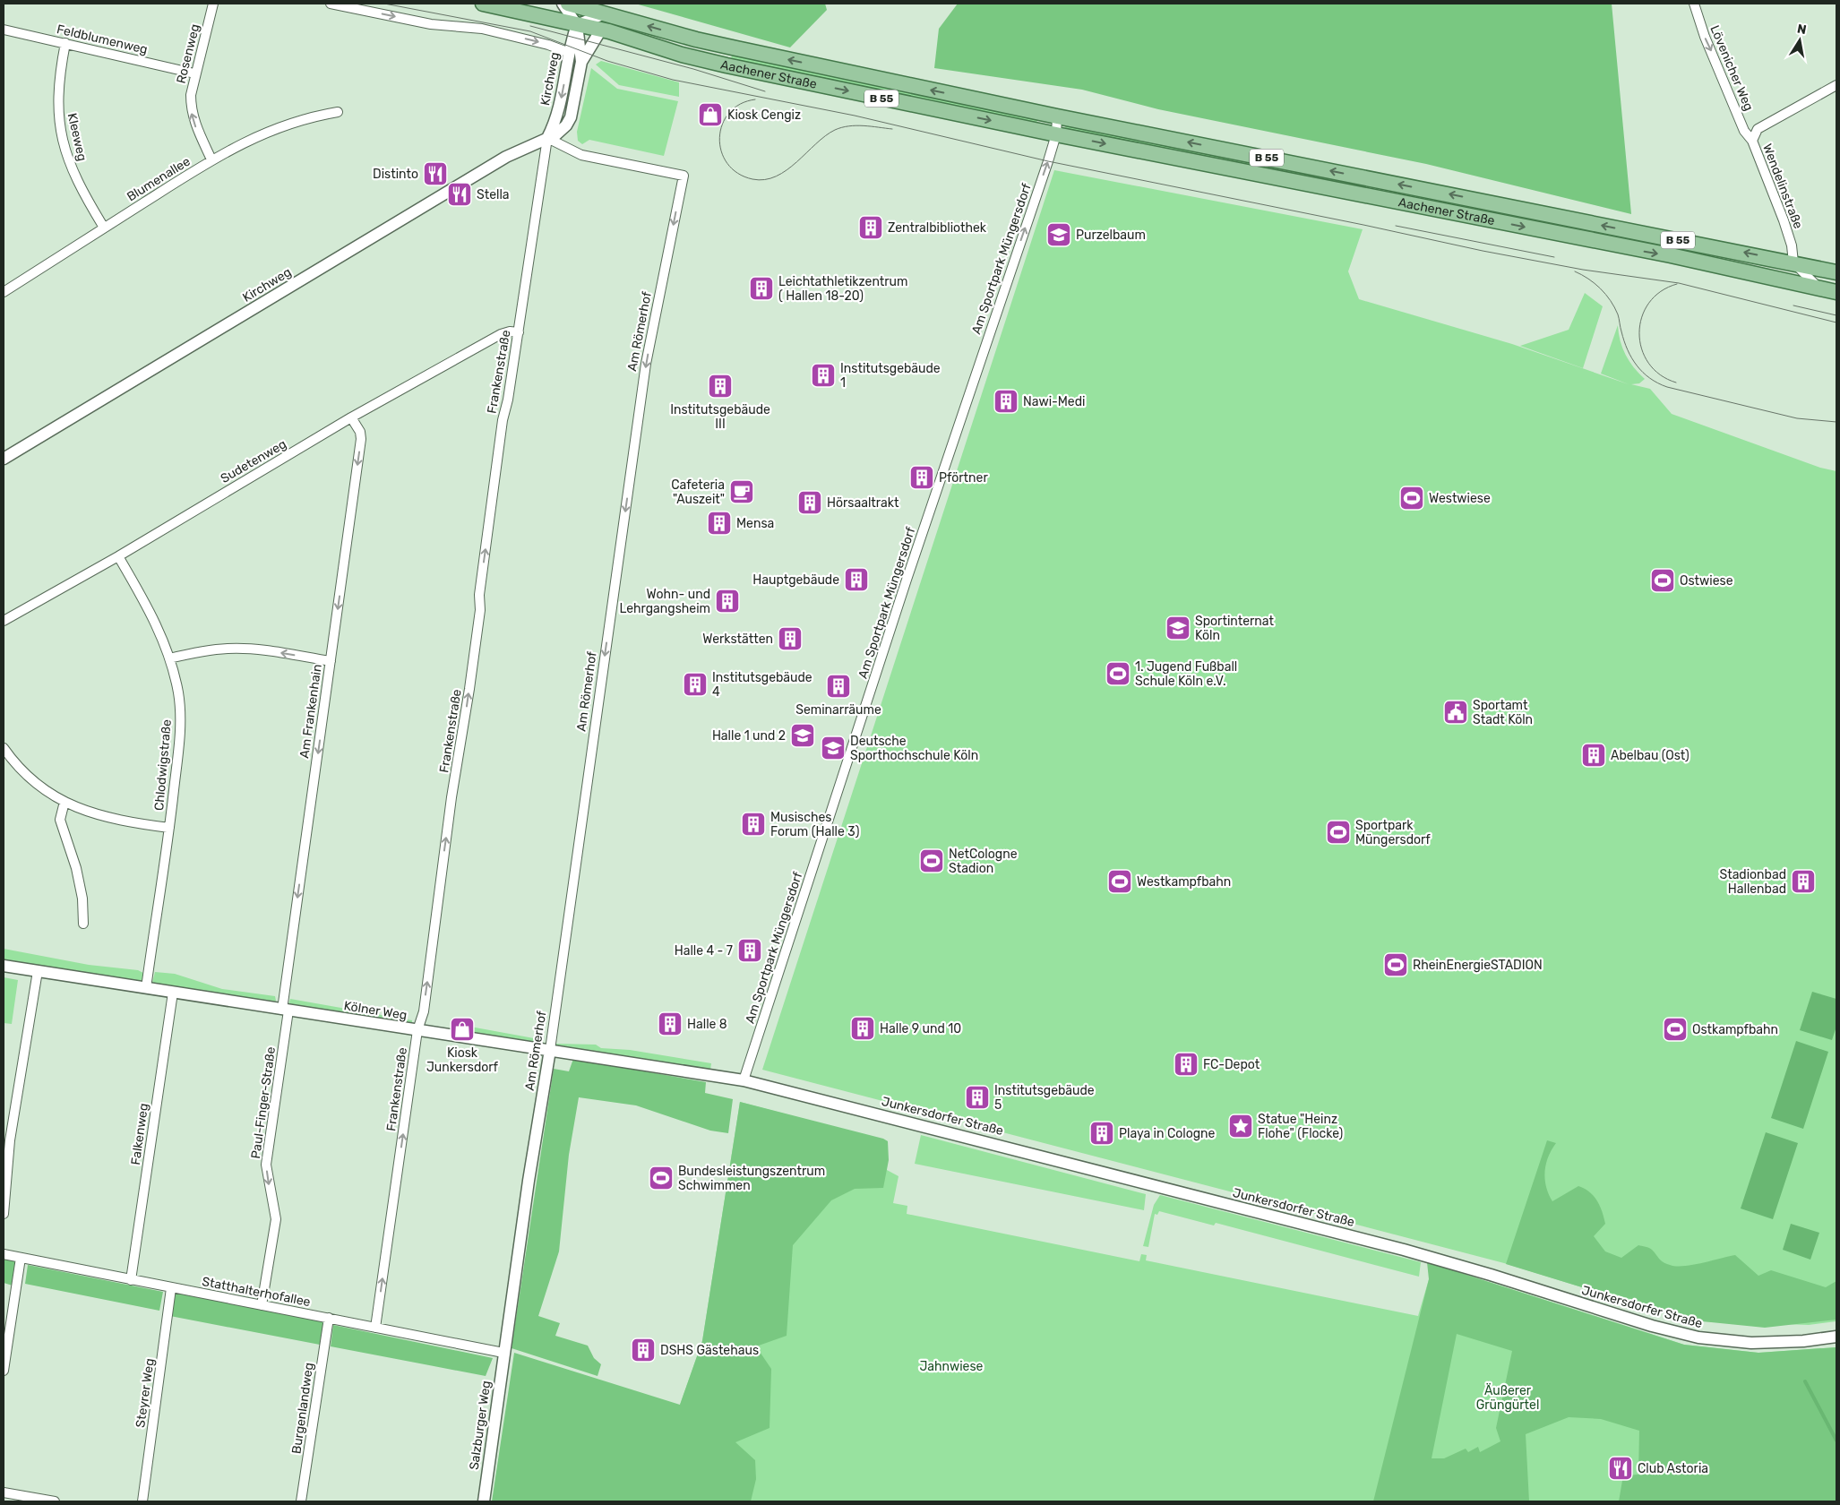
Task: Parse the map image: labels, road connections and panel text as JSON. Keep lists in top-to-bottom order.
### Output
{
  "streets": {
    "main road": ["Aachener Straße", "B 55"],
    "street": [
      "Feldblumenweg",
      "Rosenweg",
      "Lövenicher Weg",
      "Kirchweg",
      "Kleeweg",
      "Blumenallee",
      "Wendelinstraße",
      "Am Sportpark Müngersdorf",
      "Am Römerhof",
      "Frankenstraße",
      "Sudetenweg",
      "Am Frankenhain",
      "Chlodwigstraße",
      "Kölner Weg",
      "Paul-Finger-Straße",
      "Junkersdorfer Straße",
      "Falkenweg",
      "Statthalterhofallee",
      "Steyrer Weg",
      "Burgenlandweg",
      "Salzburger Weg"
    ]
  },
  "crossings": [
    ["Feldblumenweg", "Rosenweg"],
    ["Feldblumenweg", "Kleeweg"],
    ["Rosenweg", "Blumenallee"],
    ["Lövenicher Weg", "Wendelinstraße"],
    ["Aachener Straße", "Kirchweg"],
    ["Aachener Straße", "Wendelinstraße"],
    ["Aachener Straße", "Am Sportpark Müngersdorf"],
    ["Kirchweg", "Am Römerhof"],
    ["Kirchweg", "Frankenstraße"],
    ["Kleeweg", "Blumenallee"],
    ["Am Sportpark Müngersdorf", "Kölner Weg"],
    ["Am Sportpark Müngersdorf", "Junkersdorfer Straße"],
    ["Am Römerhof", "Frankenstraße"],
    ["Am Römerhof", "Kölner Weg"],
    ["Am Römerhof", "Statthalterhofallee"],
    ["Am Römerhof", "Salzburger Weg"],
    ["Frankenstraße", "Sudetenweg"],
    ["Frankenstraße", "Kölner Weg"],
    ["Frankenstraße", "Statthalterhofallee"],
    ["Sudetenweg", "Am Frankenhain"],
    ["Sudetenweg", "Chlodwigstraße"],
    ["Am Frankenhain", "Kölner Weg"],
    ["Am Frankenhain", "Paul-Finger-Straße"],
    ["Chlodwigstraße", "Kölner Weg"],
    ["Kölner Weg", "Paul-Finger-Straße"],
    ["Kölner Weg", "Junkersdorfer Straße"],
    ["Kölner Weg", "Falkenweg"],
    ["Paul-Finger-Straße", "Statthalterhofallee"],
    ["Falkenweg", "Statthalterhofallee"],
    ["Statthalterhofallee", "Steyrer Weg"],
    ["Statthalterhofallee", "Burgenlandweg"],
    ["Statthalterhofallee", "Salzburger Weg"]
  ],
  "one_way": [
    "Rosenweg",
    "Lövenicher Weg",
    "Am Sportpark Müngersdorf",
    "Am Römerhof",
    "Frankenstraße",
    "Am Frankenhain",
    "Paul-Finger-Straße"
  ],
  "parks": ["Jahnwiese", "Äußerer Grüngürtel"],
  "places": {
    "shop": ["Kiosk Cengiz", "Kiosk Junkersdorf"],
    "restaurant": ["Distinto", "Stella", "Club Astoria"],
    "building": [
      "Zentralbibliothek",
      "Leichtathletikzentrum ( Hallen 18-20)",
      "Institutsgebäude 1",
      "Institutsgebäude III",
      "Nawi-Medi",
      "Pförtner",
      "Hörsaaltrakt",
      "Mensa",
      "Hauptgebäude",
      "Wohn- und Lehrgangsheim",
      "Werkstätten",
      "Institutsgebäude 4",
      "Seminarräume",
      "Abelbau (Ost)",
      "Musisches Forum (Halle 3)",
      "Stadionbad Hallenbad",
      "Halle 4 - 7",
      "Halle 8",
      "Halle 9 und 10",
      "FC-Depot",
      "Institutsgebäude 5",
      "Playa in Cologne",
      "DSHS Gästehaus"
    ],
    "school or university": [
      "Purzelbaum",
      "Sportinternat Köln",
      "Halle 1 und 2",
      "Deutsche Sporthochschule Köln"
    ],
    "cafe": ["Cafeteria \"Auszeit\""],
    "sports": [
      "Westwiese",
      "Ostwiese",
      "1. Jugend Fußball Schule Köln e.V.",
      "Sportpark Müngersdorf",
      "NetCologne Stadion",
      "Westkampfbahn",
      "RheinEnergieSTADION",
      "Ostkampfbahn",
      "Bundesleistungszentrum Schwimmen"
    ],
    "public building": ["Sportamt Stadt Köln"],
    "place": ["Statue \"Heinz Flohe\" (Flocke)"]
  },
  "north": "top"
}
